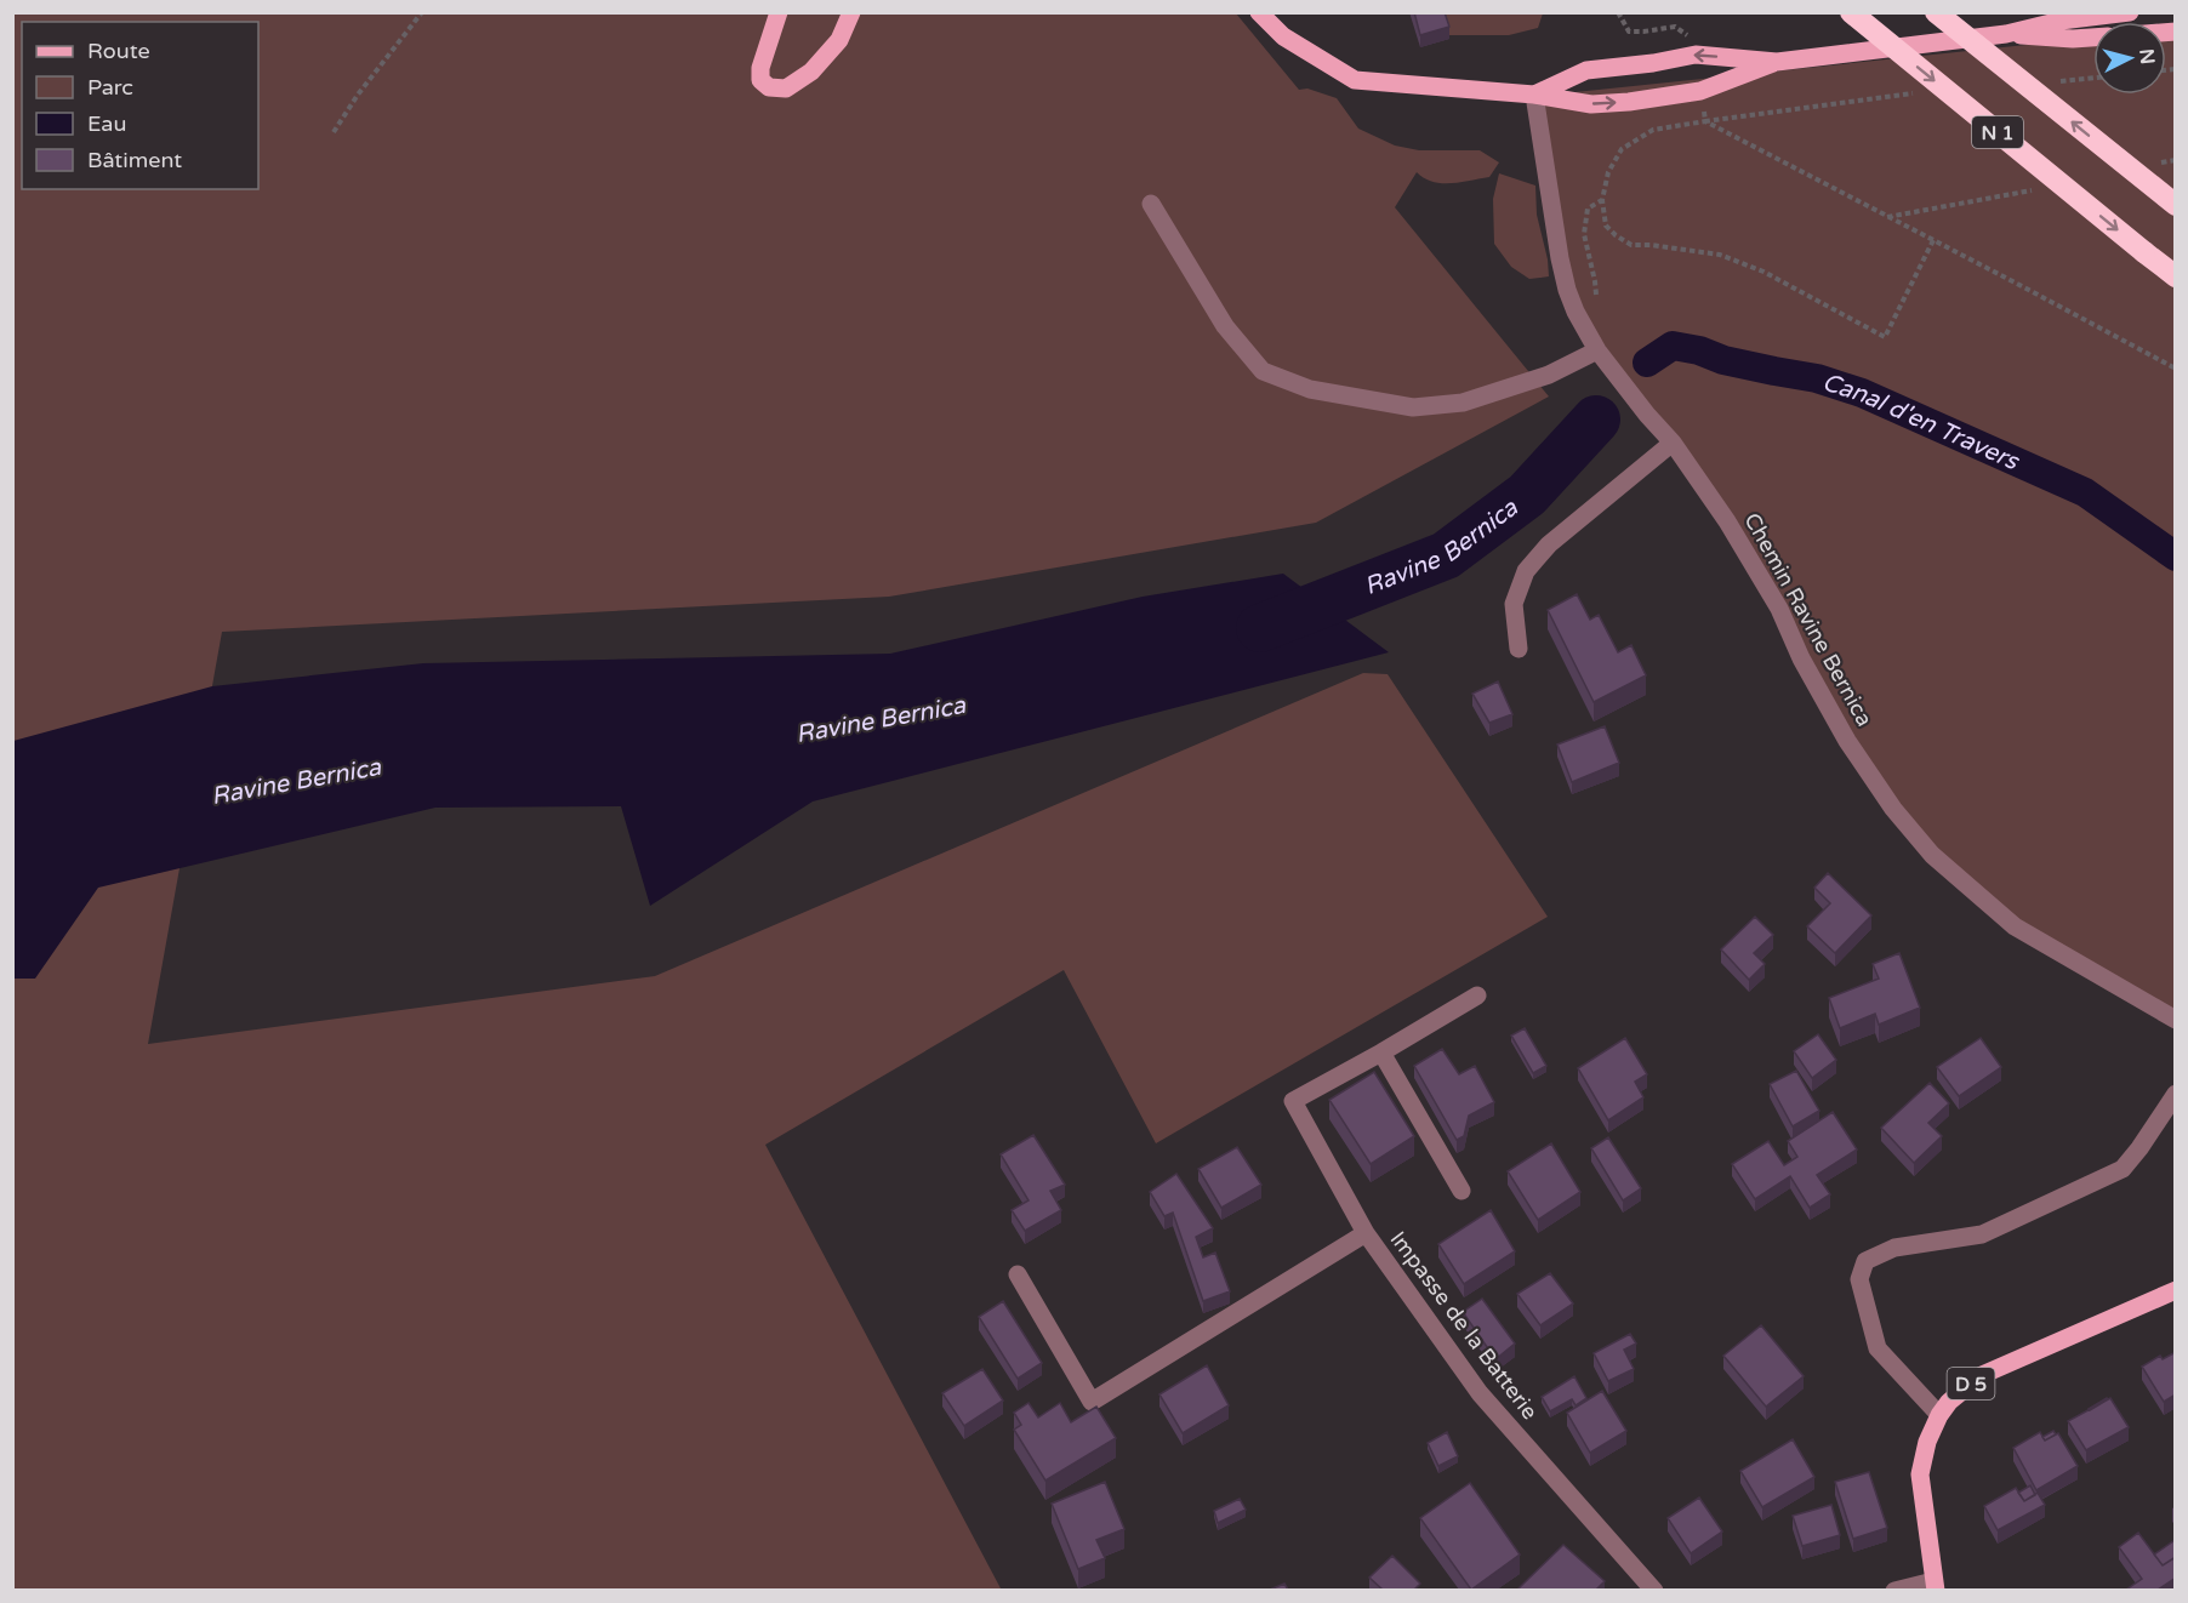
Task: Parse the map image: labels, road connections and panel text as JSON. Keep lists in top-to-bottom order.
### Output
{
  "streets": {
    "highway": ["N 1"],
    "main road": ["D 5"],
    "street": ["Chemin Ravine Bernica", "Impasse de la Batterie"]
  },
  "water": ["Canal d'en Travers", "Ravine Bernica"],
  "legend": [
    "Route",
    "Parc",
    "Eau",
    "Bâtiment"
  ],
  "north": "right"
}
